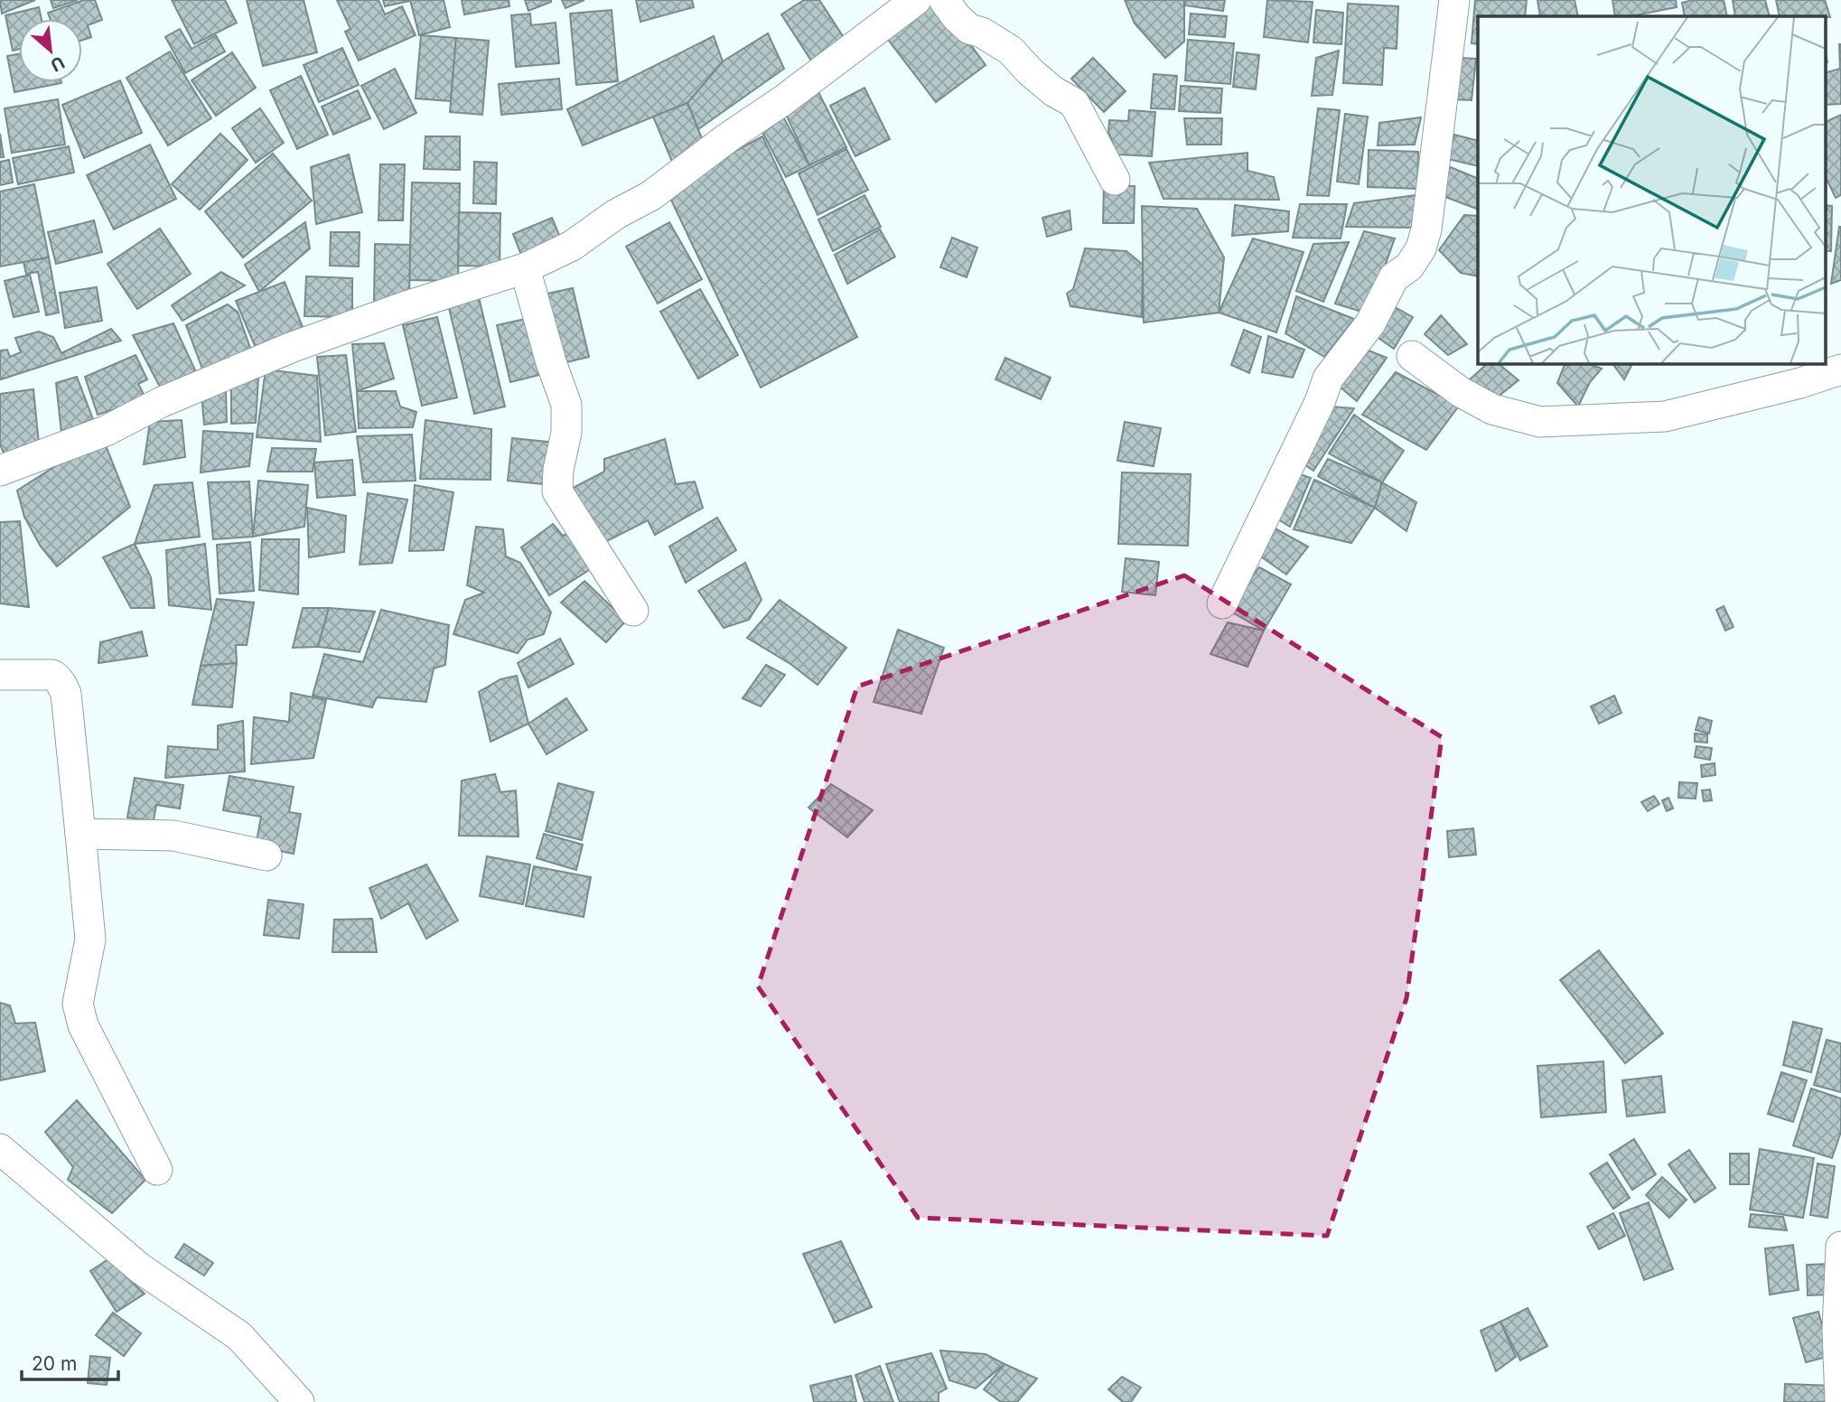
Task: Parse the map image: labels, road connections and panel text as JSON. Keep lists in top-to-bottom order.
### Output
{
  "scale_bar": "20 m",
  "north": "bottom right"
}
